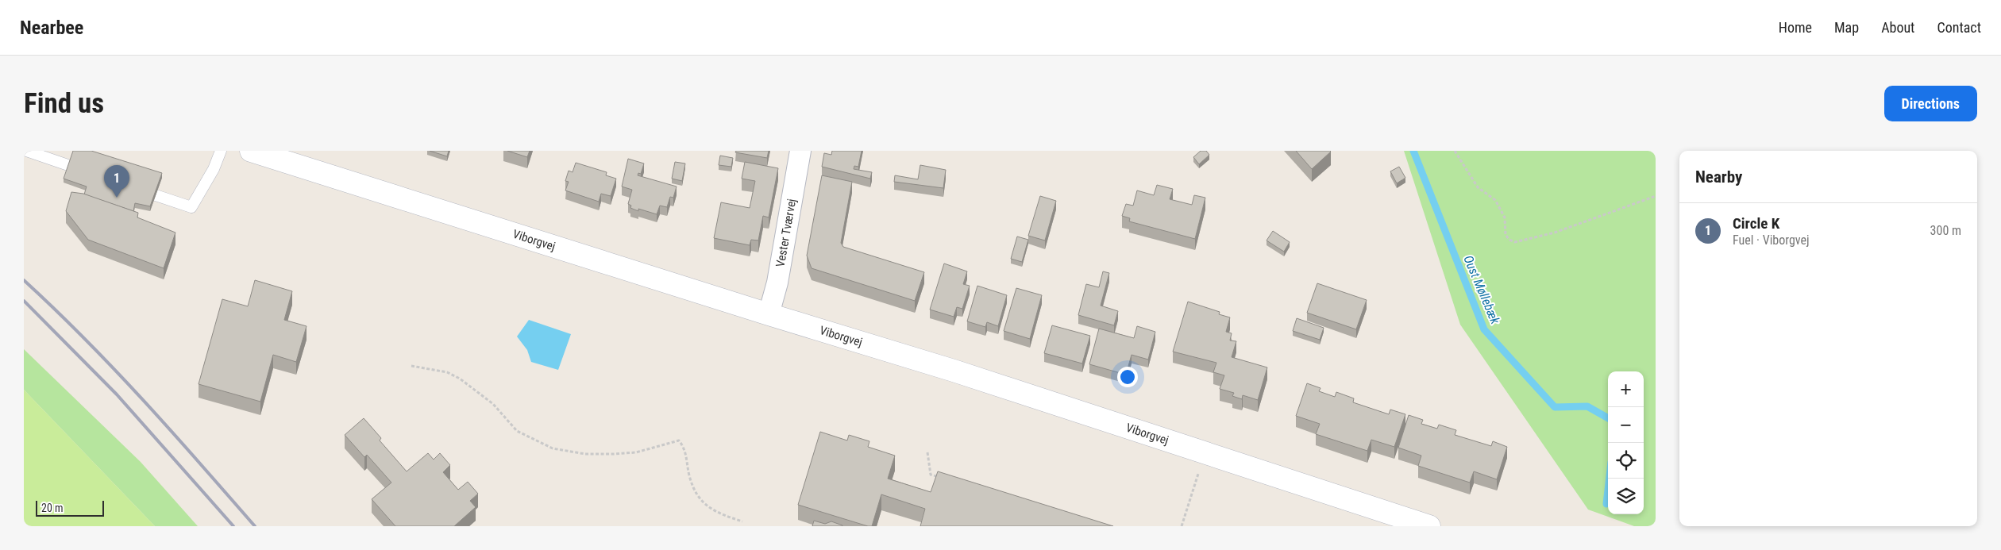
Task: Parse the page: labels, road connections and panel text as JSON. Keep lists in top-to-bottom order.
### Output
{
  "streets": {
    "street": ["Vester Tværvej", "Viborgvej"]
  },
  "crossings": [
    ["Vester Tværvej", "Viborgvej"]
  ],
  "water": ["Oust Møllebæk"],
  "scale_bar": "20 m",
  "page": {
    "header": "Nearbee",
    "nav": [
      "Home",
      "Map",
      "About",
      "Contact"
    ],
    "buttons": "Directions",
    "title": "Find us",
    "heading": "Nearby",
    "pins": "1",
    "list": [
      {
        "mark": "1",
        "name": "Circle K",
        "note": "Fuel · Viborgvej",
        "value": "300 m"
      }
    ],
    "map_buttons": ["+", "−"],
    "scale": "20 m"
  }
}
